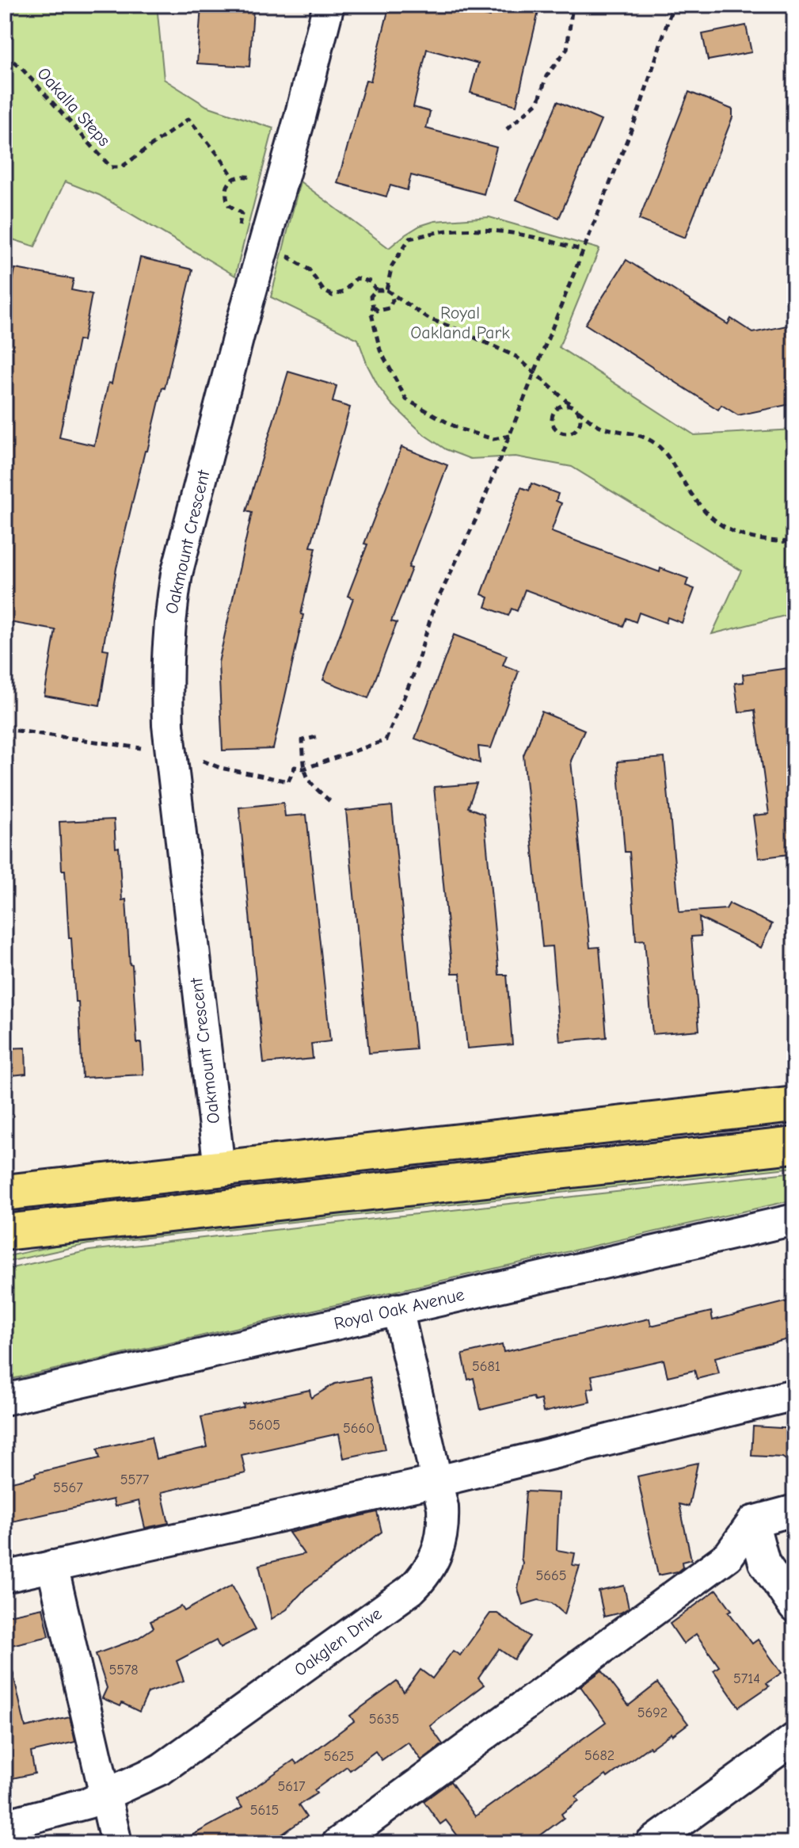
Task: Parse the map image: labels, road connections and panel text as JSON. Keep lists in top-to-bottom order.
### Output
{
  "streets": {
    "street": ["Oakmount Crescent", "Royal Oak Avenue", "Oakglen Drive"],
    "path": ["Oakalla Steps"]
  },
  "crossings": [
    ["Royal Oak Avenue", "Oakglen Drive"]
  ],
  "parks": ["Royal Oakland Park"],
  "house_numbers": [
    "5681",
    "5605",
    "5660",
    "5577",
    "5567",
    "5665",
    "5578",
    "5714",
    "5692",
    "5635",
    "5682",
    "5625",
    "5617",
    "5615"
  ]
}
